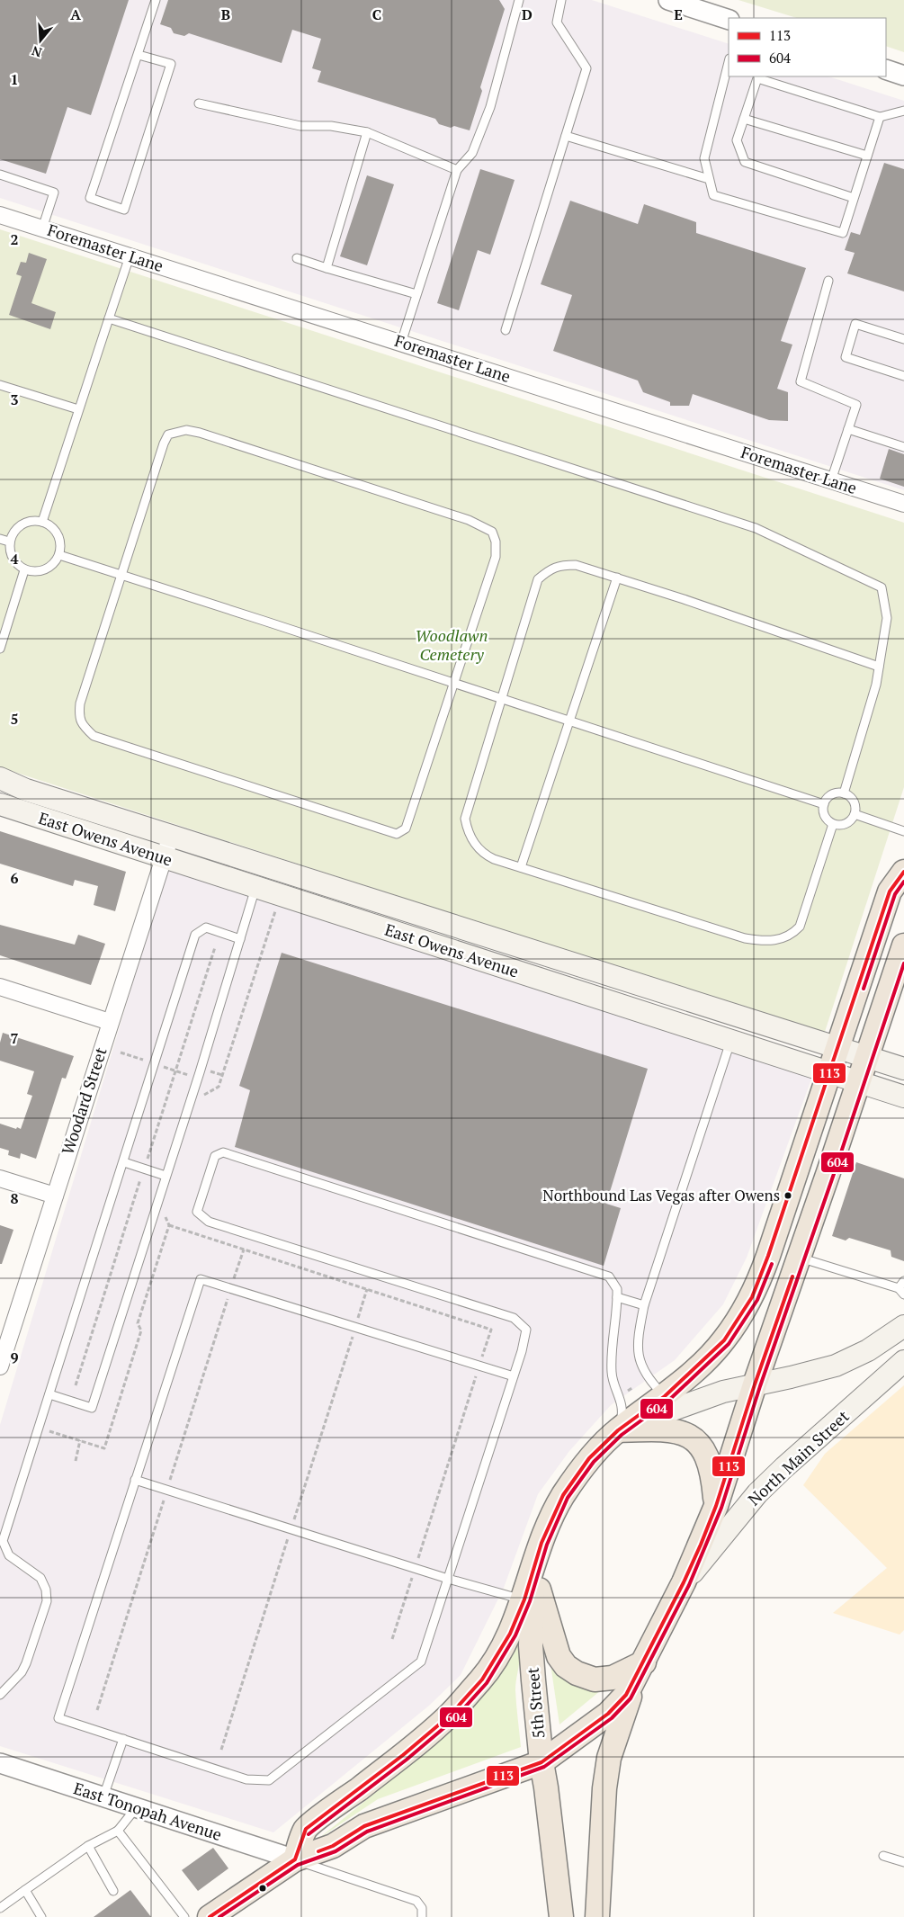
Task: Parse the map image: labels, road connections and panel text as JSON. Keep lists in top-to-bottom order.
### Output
{
  "streets": {
    "main road": ["East Owens Avenue", "North Main Street", "5th Street"],
    "street": ["Foremaster Lane", "Woodard Street", "East Tonopah Avenue"]
  },
  "crossings": [
    ["East Owens Avenue", "Woodard Street"]
  ],
  "parks": ["Woodlawn Cemetery"],
  "places": ["Northbound Las Vegas after Owens"],
  "lines": ["transit line 113", "transit line 604"],
  "legend": ["113", "604"],
  "north": "bottom",
  "grid": {
    "columns": [
      "A",
      "B",
      "C",
      "D",
      "E"
    ],
    "rows": [
      "1",
      "2",
      "3",
      "4",
      "5",
      "6",
      "7",
      "8",
      "9"
    ]
  }
}
